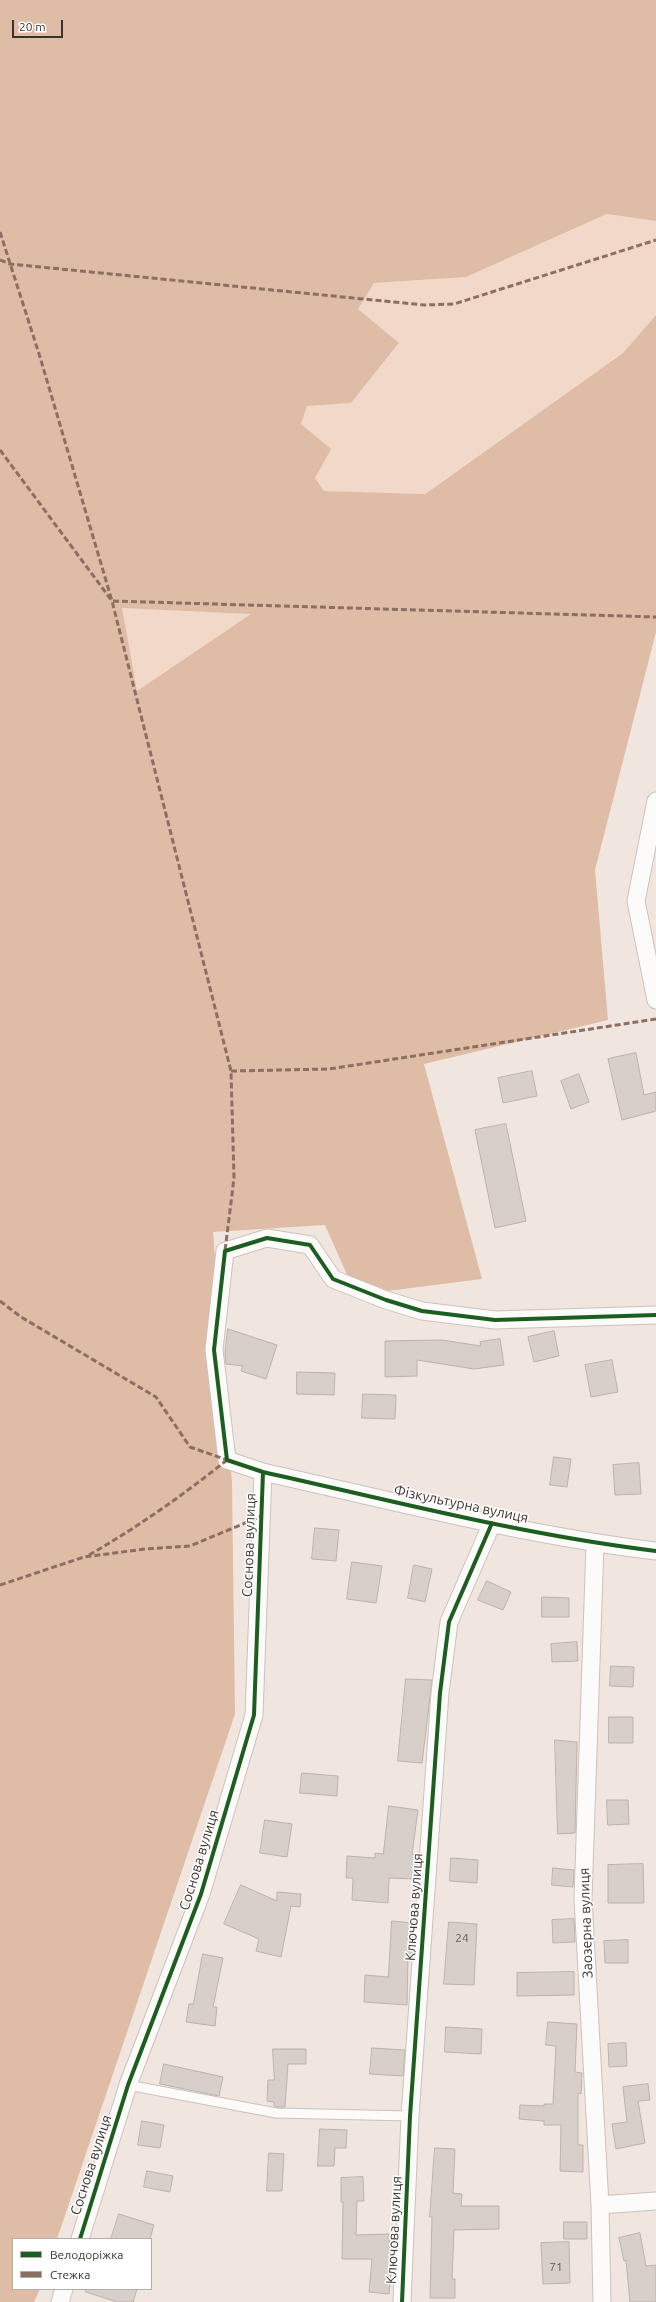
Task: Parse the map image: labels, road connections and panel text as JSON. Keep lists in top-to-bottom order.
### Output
{
  "streets": {
    "street": [
      "Фізкультурна вулиця",
      "Соснова вулиця",
      "Ключова вулиця",
      "Заозерна вулиця"
    ]
  },
  "crossings": [
    ["Фізкультурна вулиця", "Соснова вулиця"],
    ["Фізкультурна вулиця", "Ключова вулиця"],
    ["Фізкультурна вулиця", "Заозерна вулиця"]
  ],
  "house_numbers": ["24", "71"],
  "legend": ["Велодоріжка", "Стежка"],
  "scale_bar": "20 m"
}
